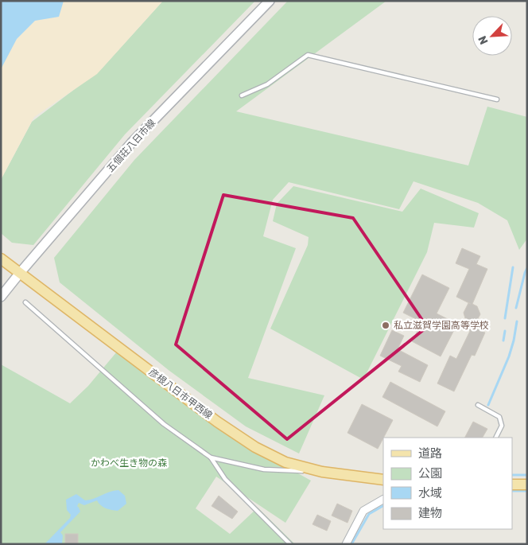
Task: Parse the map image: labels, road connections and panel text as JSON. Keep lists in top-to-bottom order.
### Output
{
  "streets": {
    "main road": ["五個荘八日市線", "彦根八日市甲西線"]
  },
  "crossings": [
    ["五個荘八日市線", "彦根八日市甲西線"]
  ],
  "parks": ["かわべ生き物の森"],
  "places": ["私立滋賀学園高等学校"],
  "legend": [
    "道路",
    "公園",
    "水域",
    "建物"
  ],
  "north": "bottom left"
}
